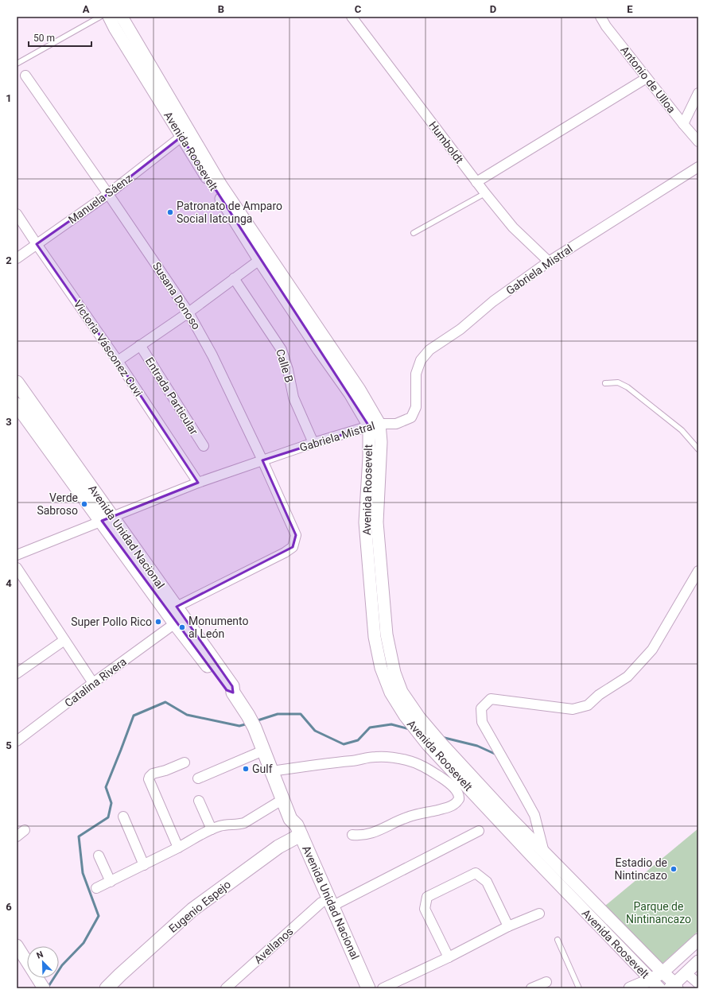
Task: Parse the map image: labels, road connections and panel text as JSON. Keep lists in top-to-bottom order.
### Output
{
  "streets": {
    "main road": ["Avenida Unidad Nacional", "Eugenio Espejo"],
    "street": [
      "Antonio de Ulloa",
      "Humboldt",
      "Avenida Roosevelt",
      "Manuela Sáenz",
      "Gabriela Mistral",
      "Susana Donoso",
      "Victoria Vásconez Cuvi",
      "Calle B",
      "Entrada Particular",
      "Catalina Rivera",
      "Avellanos"
    ]
  },
  "crossings": [
    ["Humboldt", "Gabriela Mistral"],
    ["Avenida Roosevelt", "Manuela Sáenz"],
    ["Avenida Roosevelt", "Gabriela Mistral"],
    ["Manuela Sáenz", "Susana Donoso"],
    ["Manuela Sáenz", "Victoria Vásconez Cuvi"],
    ["Gabriela Mistral", "Susana Donoso"],
    ["Gabriela Mistral", "Victoria Vásconez Cuvi"],
    ["Gabriela Mistral", "Calle B"],
    ["Gabriela Mistral", "Avenida Unidad Nacional"],
    ["Susana Donoso", "Avenida Unidad Nacional"],
    ["Avenida Unidad Nacional", "Catalina Rivera"],
    ["Avenida Unidad Nacional", "Eugenio Espejo"],
    ["Avenida Unidad Nacional", "Avellanos"]
  ],
  "parks": ["Parque de Nintinancazo"],
  "places": [
    "Patronato de Amparo Social latcunga",
    "Verde Sabroso",
    "Super Pollo Rico",
    "Monumento al León",
    "Gulf",
    "Estadio de Nintincazo"
  ],
  "scale_bar": "50 m",
  "north": "top left",
  "grid": {
    "columns": [
      "A",
      "B",
      "C",
      "D",
      "E"
    ],
    "rows": [
      "1",
      "2",
      "3",
      "4",
      "5",
      "6"
    ]
  }
}
